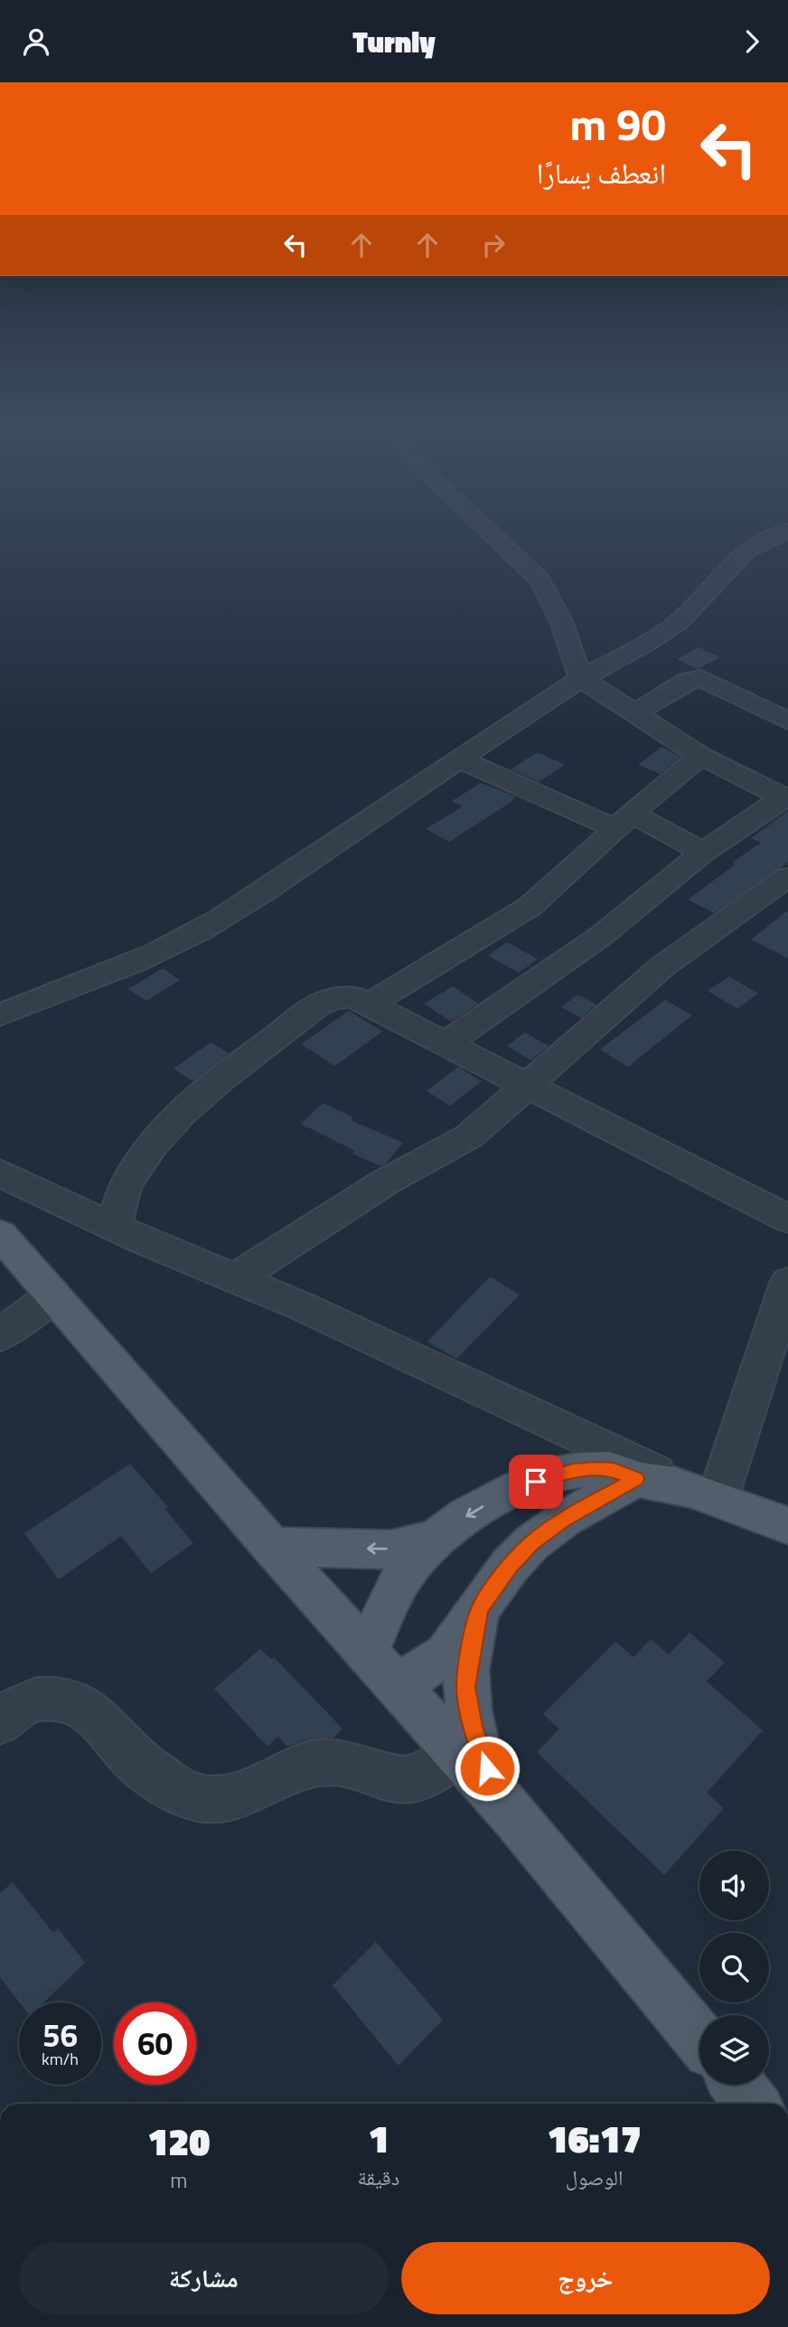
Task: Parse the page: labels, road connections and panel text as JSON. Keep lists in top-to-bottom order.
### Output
{
  "page": {
    "header": "Turnly",
    "turn": ["90 m", "انعطف يسارًا"],
    "speed": "56 km/h",
    "limit": "60",
    "eta": [
      "16:17",
      "الوصول",
      "1",
      "دقيقة",
      "120",
      "m"
    ],
    "buttons": ["خروج", "مشاركة"]
  }
}
